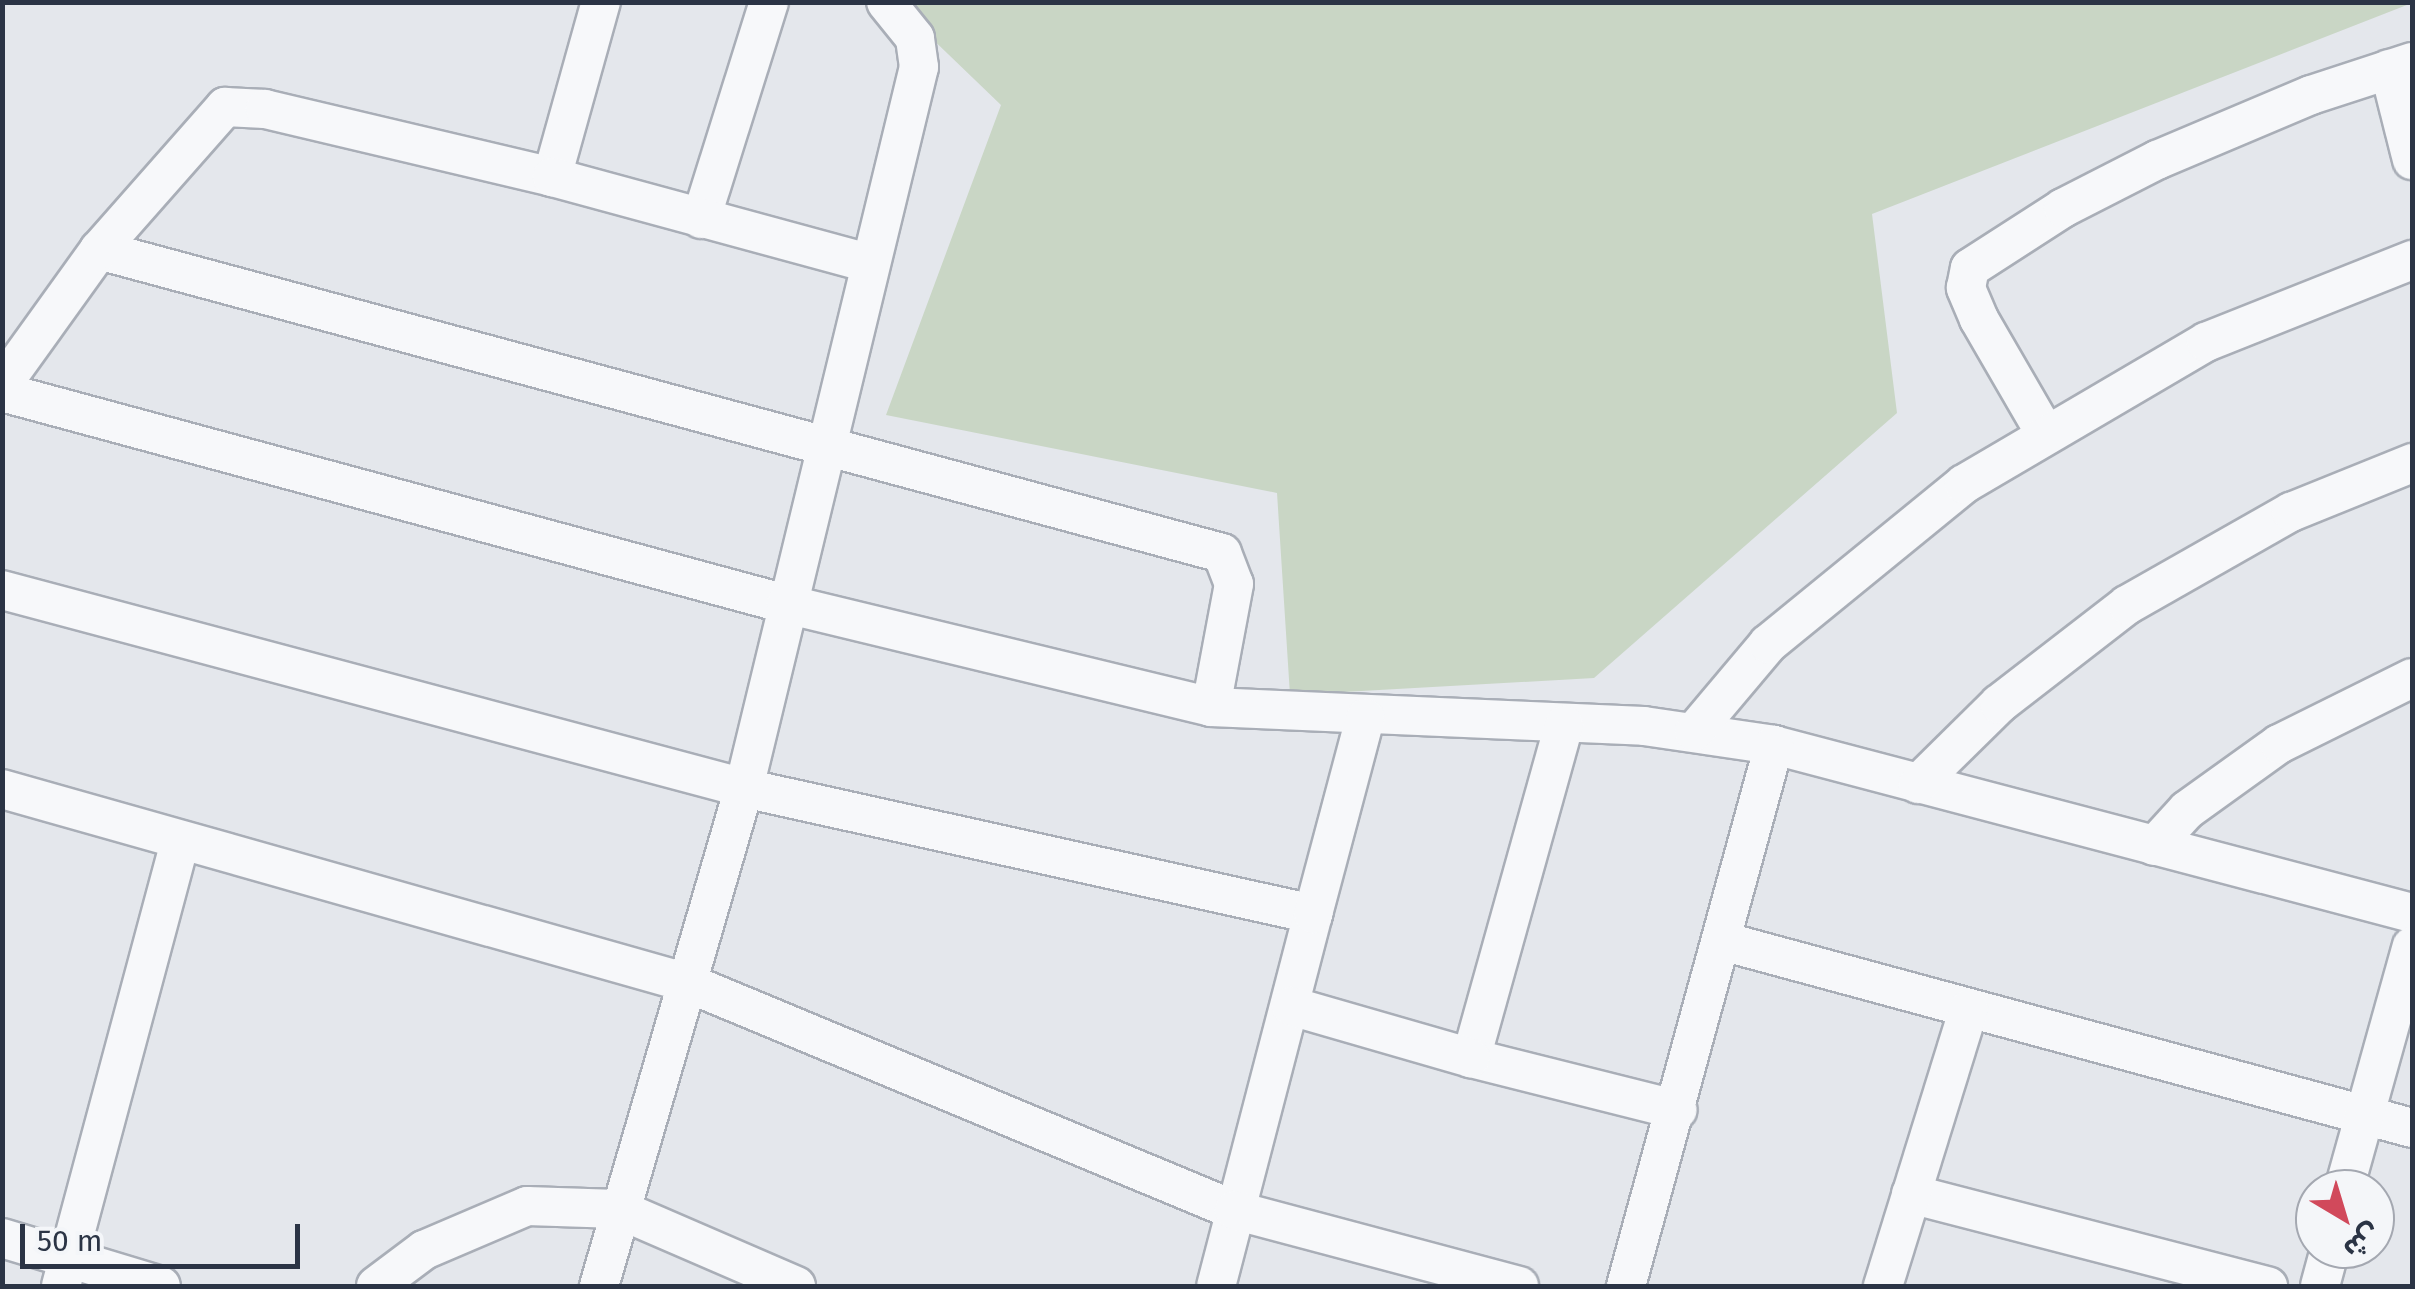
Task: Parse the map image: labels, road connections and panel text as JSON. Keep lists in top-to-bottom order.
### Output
{
  "scale_bar": "50 m",
  "north": "bottom right"
}
